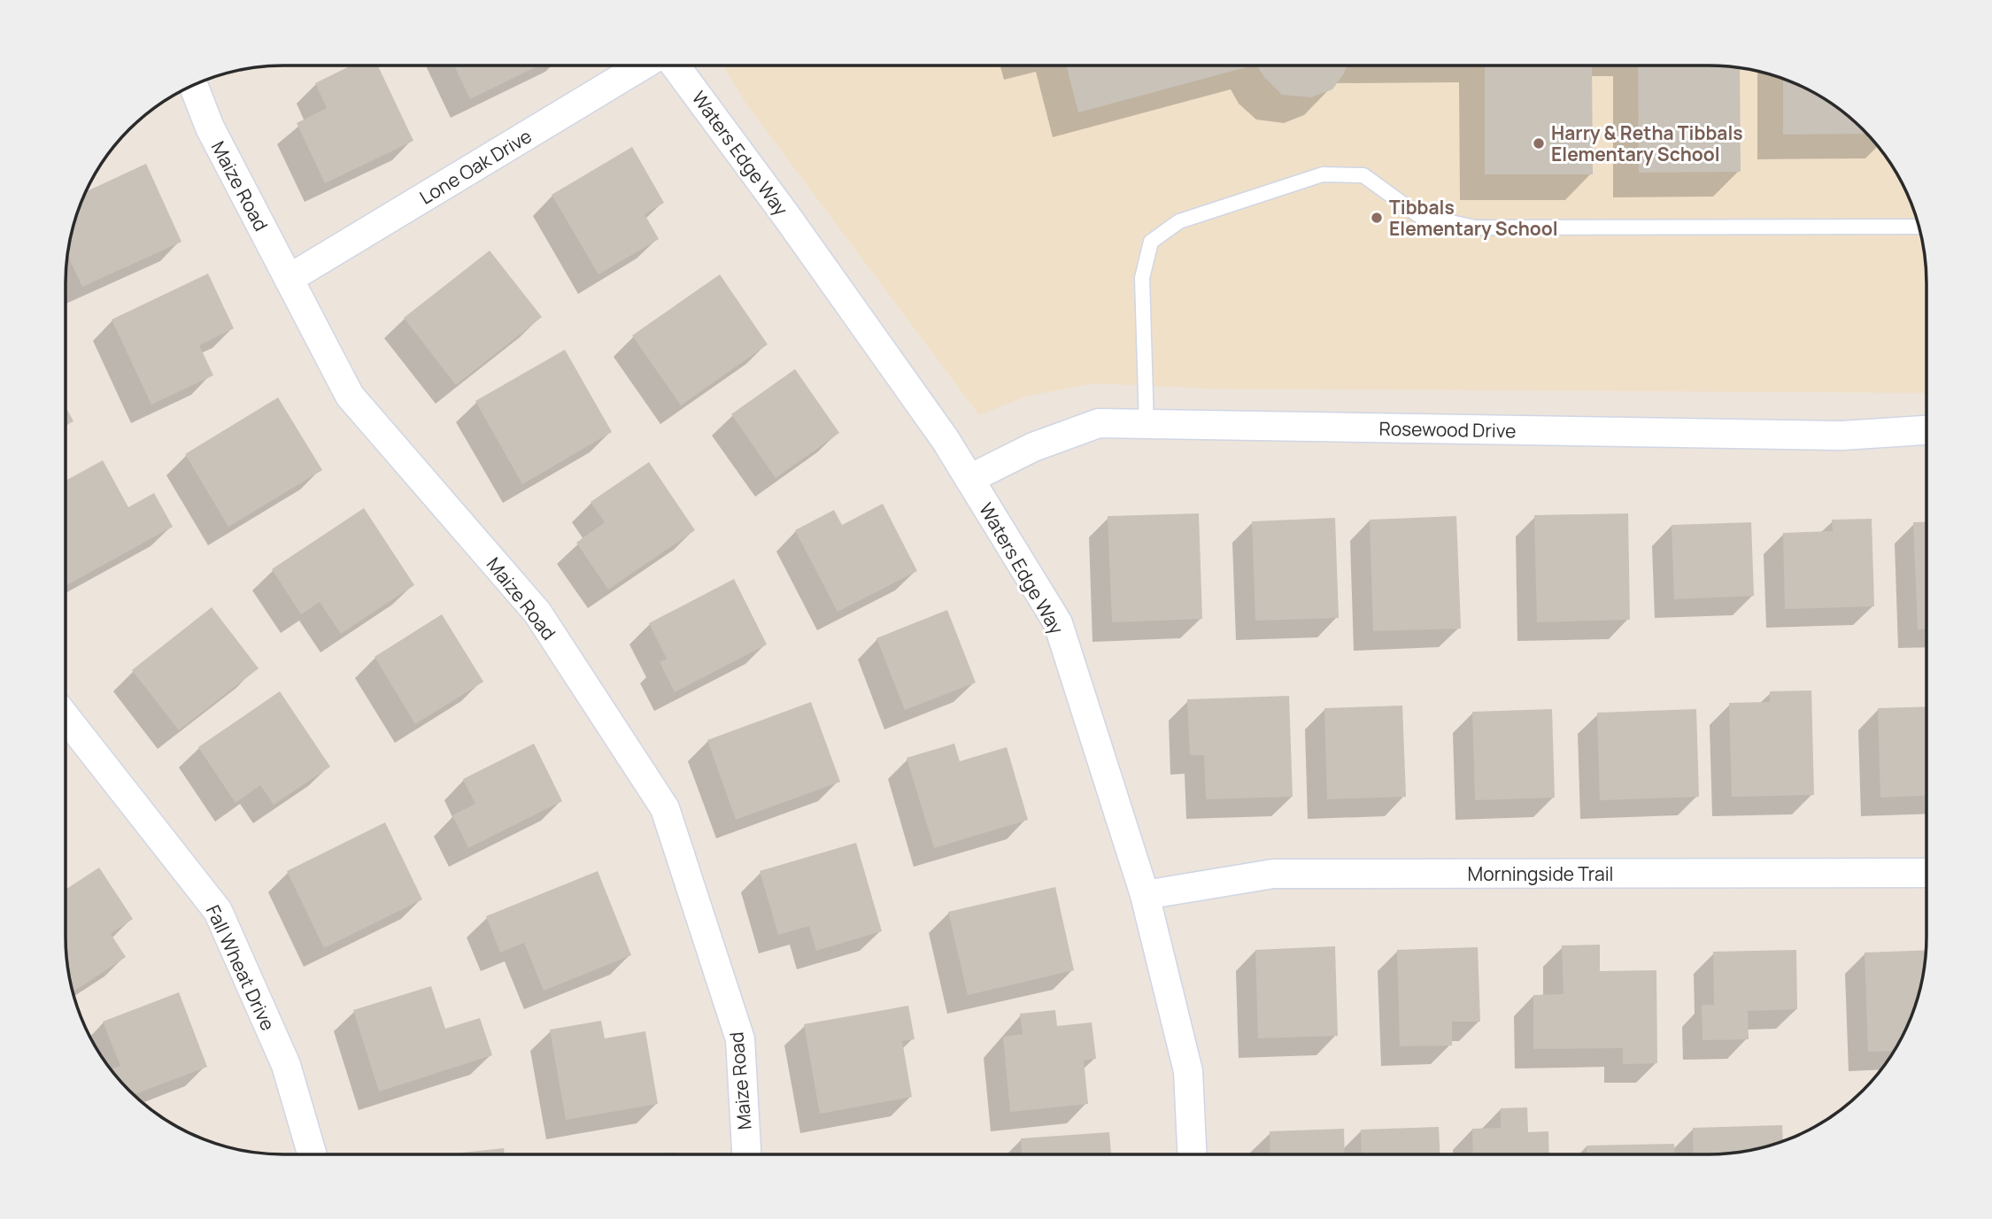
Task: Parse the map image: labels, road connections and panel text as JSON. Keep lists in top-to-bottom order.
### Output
{
  "streets": {
    "street": [
      "Waters Edge Way",
      "Lone Oak Drive",
      "Maize Road",
      "Rosewood Drive",
      "Morningside Trail",
      "Fall Wheat Drive"
    ]
  },
  "crossings": [
    ["Waters Edge Way", "Rosewood Drive"],
    ["Waters Edge Way", "Morningside Trail"],
    ["Lone Oak Drive", "Maize Road"]
  ],
  "places": ["Harry & Retha Tibbals Elementary School", "Tibbals Elementary School"]
}
